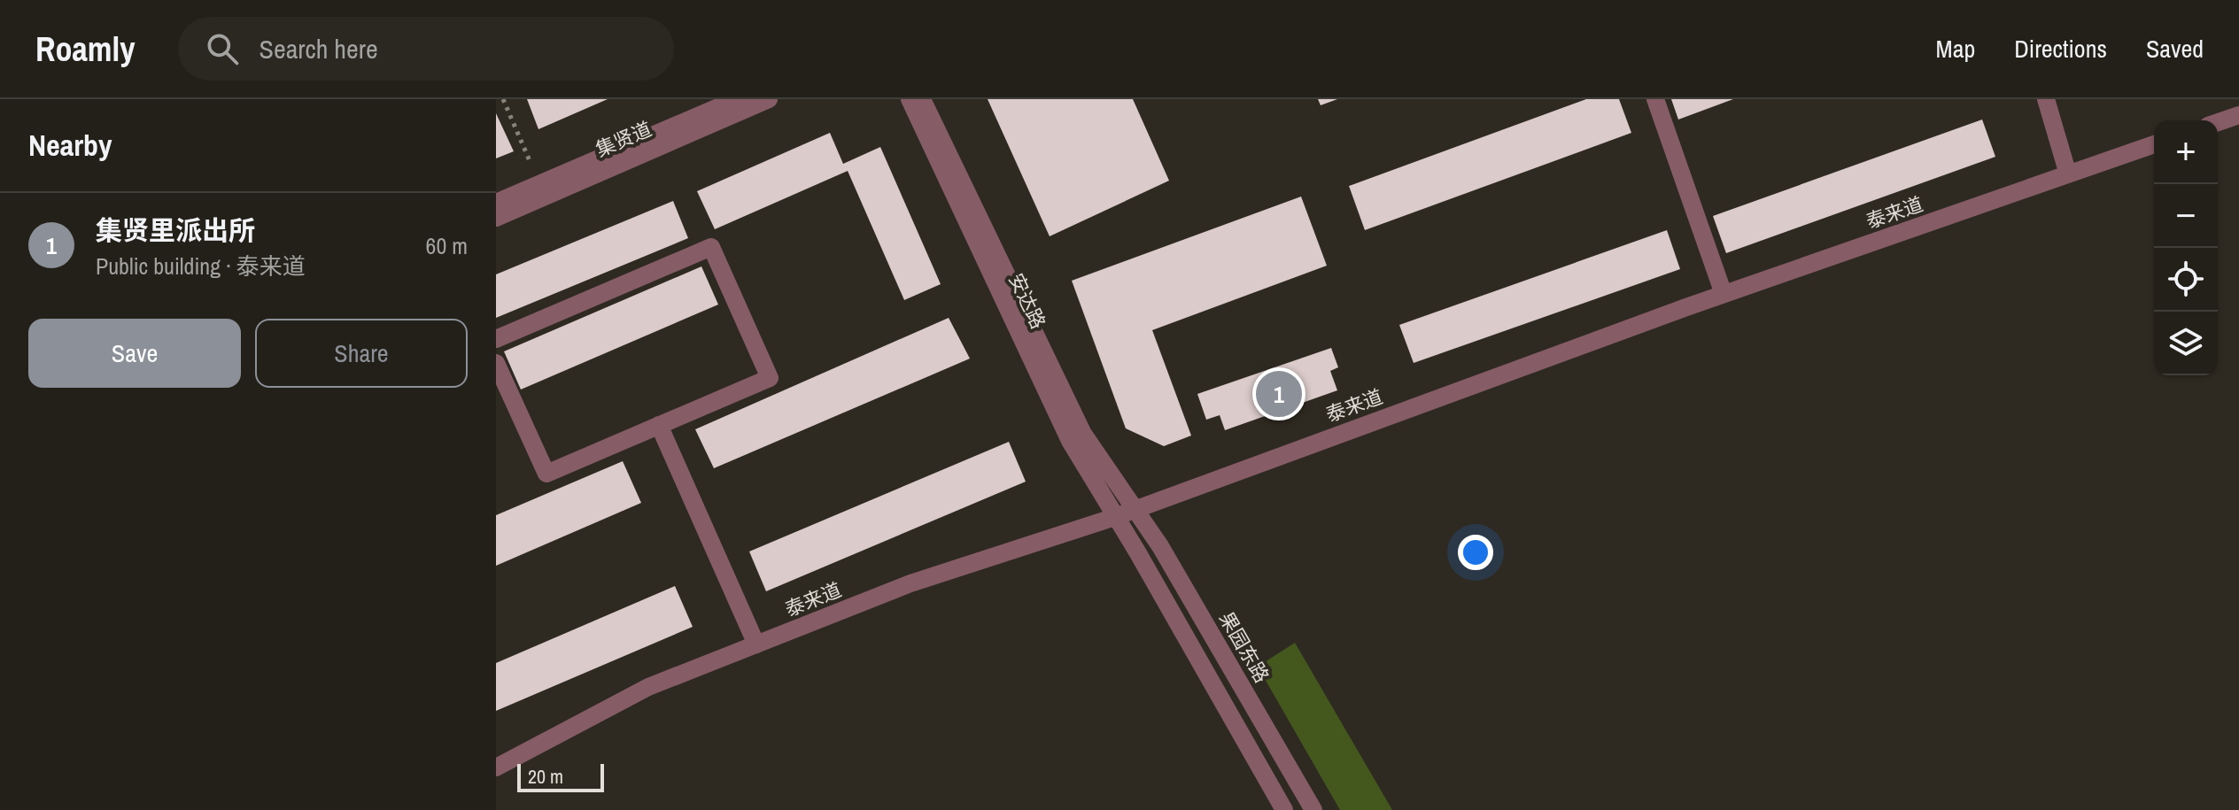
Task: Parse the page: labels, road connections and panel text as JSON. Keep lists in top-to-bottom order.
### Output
{
  "streets": {
    "street": [
      "集贤道",
      "泰来道",
      "安达路",
      "果园东路"
    ]
  },
  "crossings": [
    ["泰来道", "安达路"],
    ["泰来道", "果园东路"],
    ["安达路", "果园东路"]
  ],
  "scale_bar": "20 m",
  "page": {
    "header": "Roamly",
    "search": "Search here",
    "nav": ["Map", "Directions", "Saved"],
    "heading": "Nearby",
    "map_buttons": ["+", "−"],
    "list": [
      {
        "mark": "1",
        "name": "集贤里派出所",
        "note": "Public building · 泰来道",
        "value": "60 m"
      }
    ],
    "buttons": ["Save", "Share"],
    "pins": "1",
    "scale": "20 m"
  }
}
